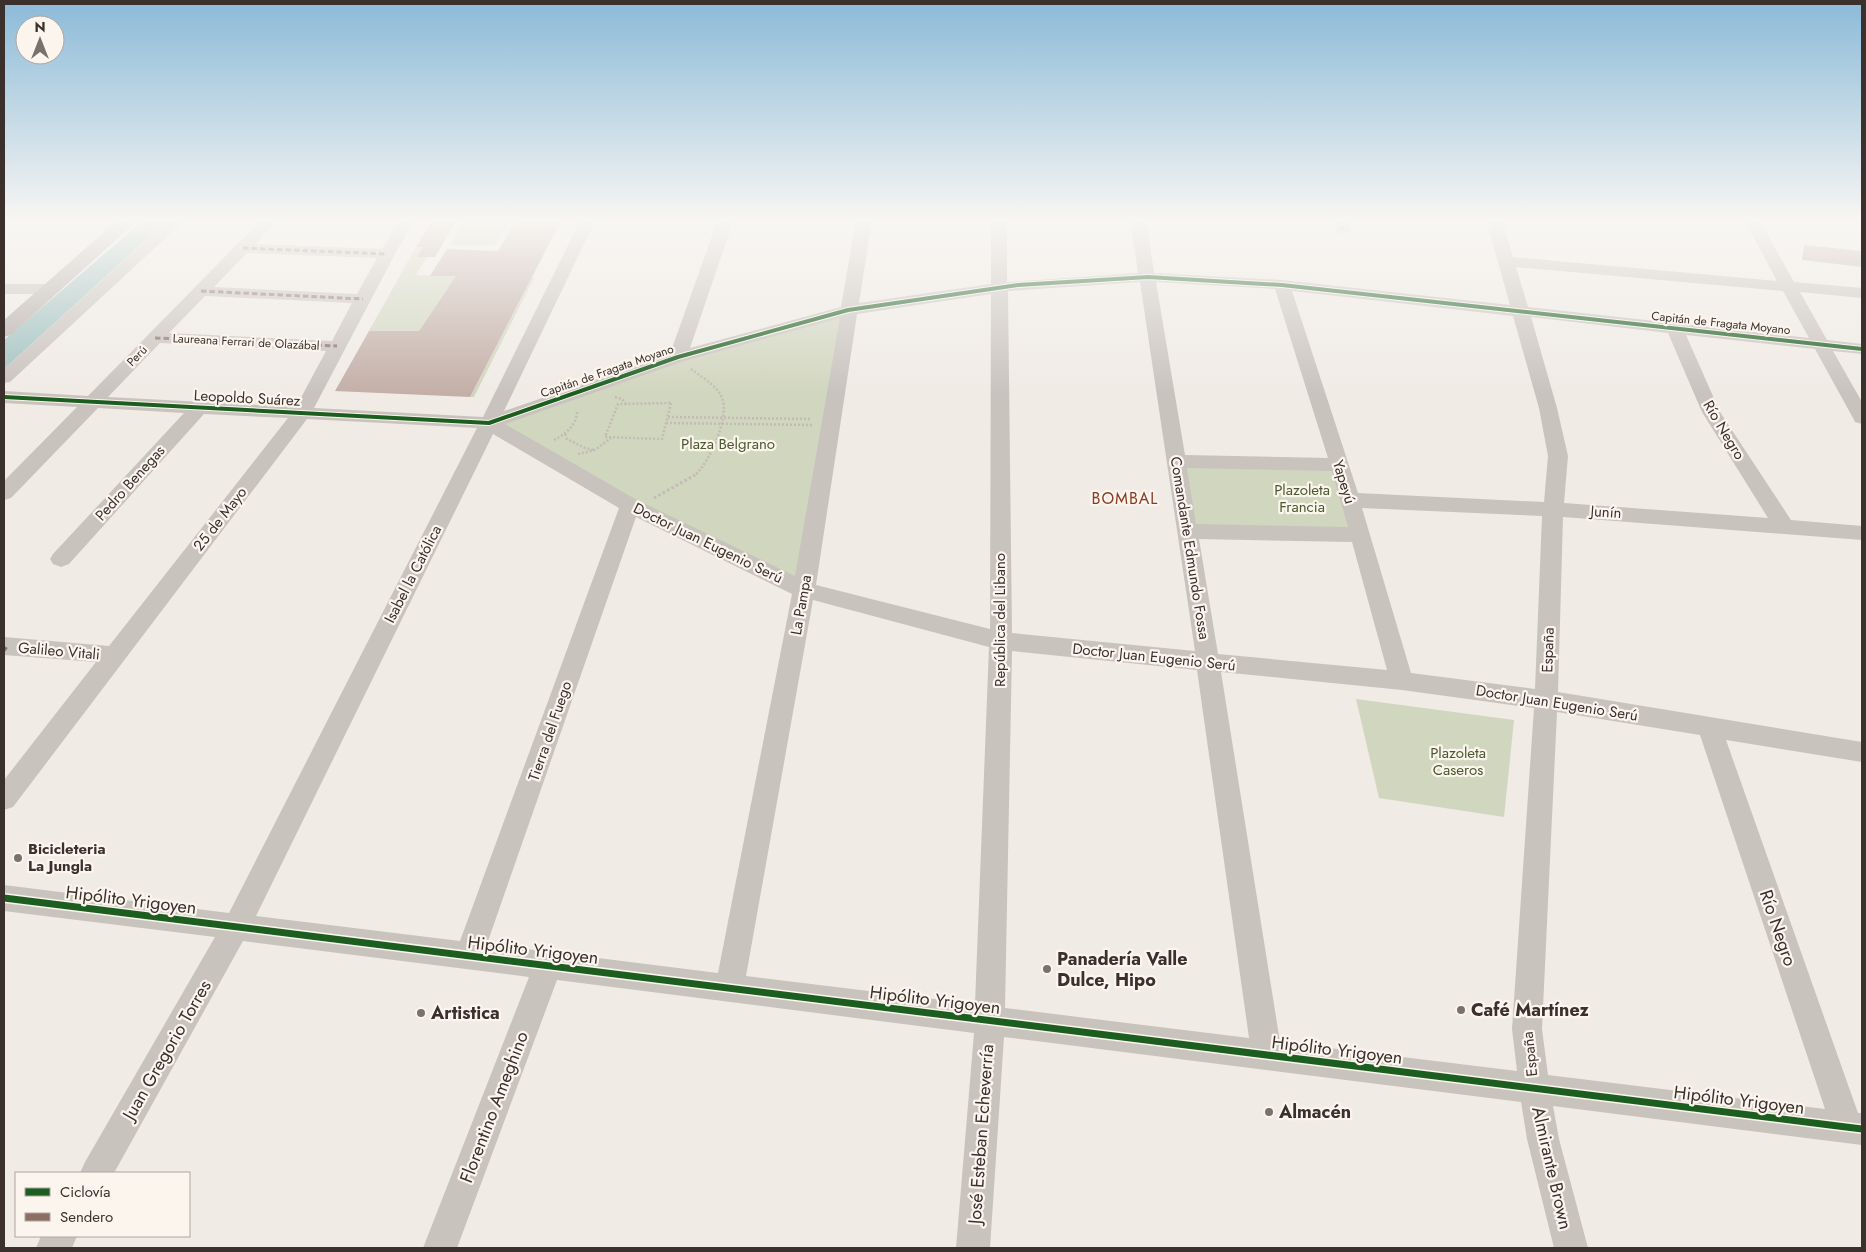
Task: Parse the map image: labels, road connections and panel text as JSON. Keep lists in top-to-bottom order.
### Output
{
  "streets": {
    "street": [
      "Capitán de Fragata Moyano",
      "Laureana Ferrari de Olazábal",
      "Perú",
      "Leopoldo Suárez",
      "Río Negro",
      "Yapeyú",
      "Pedro Benegas",
      "Junín",
      "25 de Mayo",
      "Doctor Juan Eugenio Serú",
      "Comandante Edmundo Fossa",
      "Isabel la Católica",
      "La Pampa",
      "República del Libano",
      "España",
      "Galileo Vitali",
      "Tierra del Fuego",
      "Hipólito Yrigoyen",
      "Juan Gregorio Torres",
      "Florentino Ameghino",
      "José Esteban Echeverría",
      "Almirante Brown"
    ]
  },
  "crossings": [
    ["Capitán de Fragata Moyano", "Leopoldo Suárez"],
    ["Capitán de Fragata Moyano", "Río Negro"],
    ["Capitán de Fragata Moyano", "Yapeyú"],
    ["Capitán de Fragata Moyano", "Doctor Juan Eugenio Serú"],
    ["Capitán de Fragata Moyano", "Isabel la Católica"],
    ["Capitán de Fragata Moyano", "La Pampa"],
    ["Capitán de Fragata Moyano", "República del Libano"],
    ["Capitán de Fragata Moyano", "España"],
    ["Laureana Ferrari de Olazábal", "Perú"],
    ["Laureana Ferrari de Olazábal", "25 de Mayo"],
    ["Perú", "Leopoldo Suárez"],
    ["Leopoldo Suárez", "Pedro Benegas"],
    ["Leopoldo Suárez", "25 de Mayo"],
    ["Leopoldo Suárez", "Doctor Juan Eugenio Serú"],
    ["Leopoldo Suárez", "Isabel la Católica"],
    ["Río Negro", "Junín"],
    ["Río Negro", "Doctor Juan Eugenio Serú"],
    ["Río Negro", "Hipólito Yrigoyen"],
    ["Yapeyú", "Junín"],
    ["Yapeyú", "Doctor Juan Eugenio Serú"],
    ["Junín", "España"],
    ["25 de Mayo", "Galileo Vitali"],
    ["Doctor Juan Eugenio Serú", "Comandante Edmundo Fossa"],
    ["Doctor Juan Eugenio Serú", "Isabel la Católica"],
    ["Doctor Juan Eugenio Serú", "La Pampa"],
    ["Doctor Juan Eugenio Serú", "República del Libano"],
    ["Doctor Juan Eugenio Serú", "España"],
    ["Doctor Juan Eugenio Serú", "Tierra del Fuego"],
    ["Comandante Edmundo Fossa", "Hipólito Yrigoyen"],
    ["Isabel la Católica", "Hipólito Yrigoyen"],
    ["Isabel la Católica", "Juan Gregorio Torres"],
    ["La Pampa", "Hipólito Yrigoyen"],
    ["República del Libano", "Hipólito Yrigoyen"],
    ["República del Libano", "José Esteban Echeverría"],
    ["España", "Hipólito Yrigoyen"],
    ["España", "Almirante Brown"],
    ["Tierra del Fuego", "Hipólito Yrigoyen"],
    ["Hipólito Yrigoyen", "Juan Gregorio Torres"],
    ["Hipólito Yrigoyen", "Florentino Ameghino"],
    ["Hipólito Yrigoyen", "José Esteban Echeverría"],
    ["Hipólito Yrigoyen", "Almirante Brown"]
  ],
  "districts": ["BOMBAL"],
  "parks": ["Plaza Belgrano", "Plazoleta Francia", "Plazoleta Caseros"],
  "places": [
    "Bicicleteria La Jungla",
    "Panadería Valle Dulce, Hipo",
    "Café Martínez",
    "Artistica",
    "Almacén"
  ],
  "legend": ["Ciclovía", "Sendero"],
  "north": "top"
}
